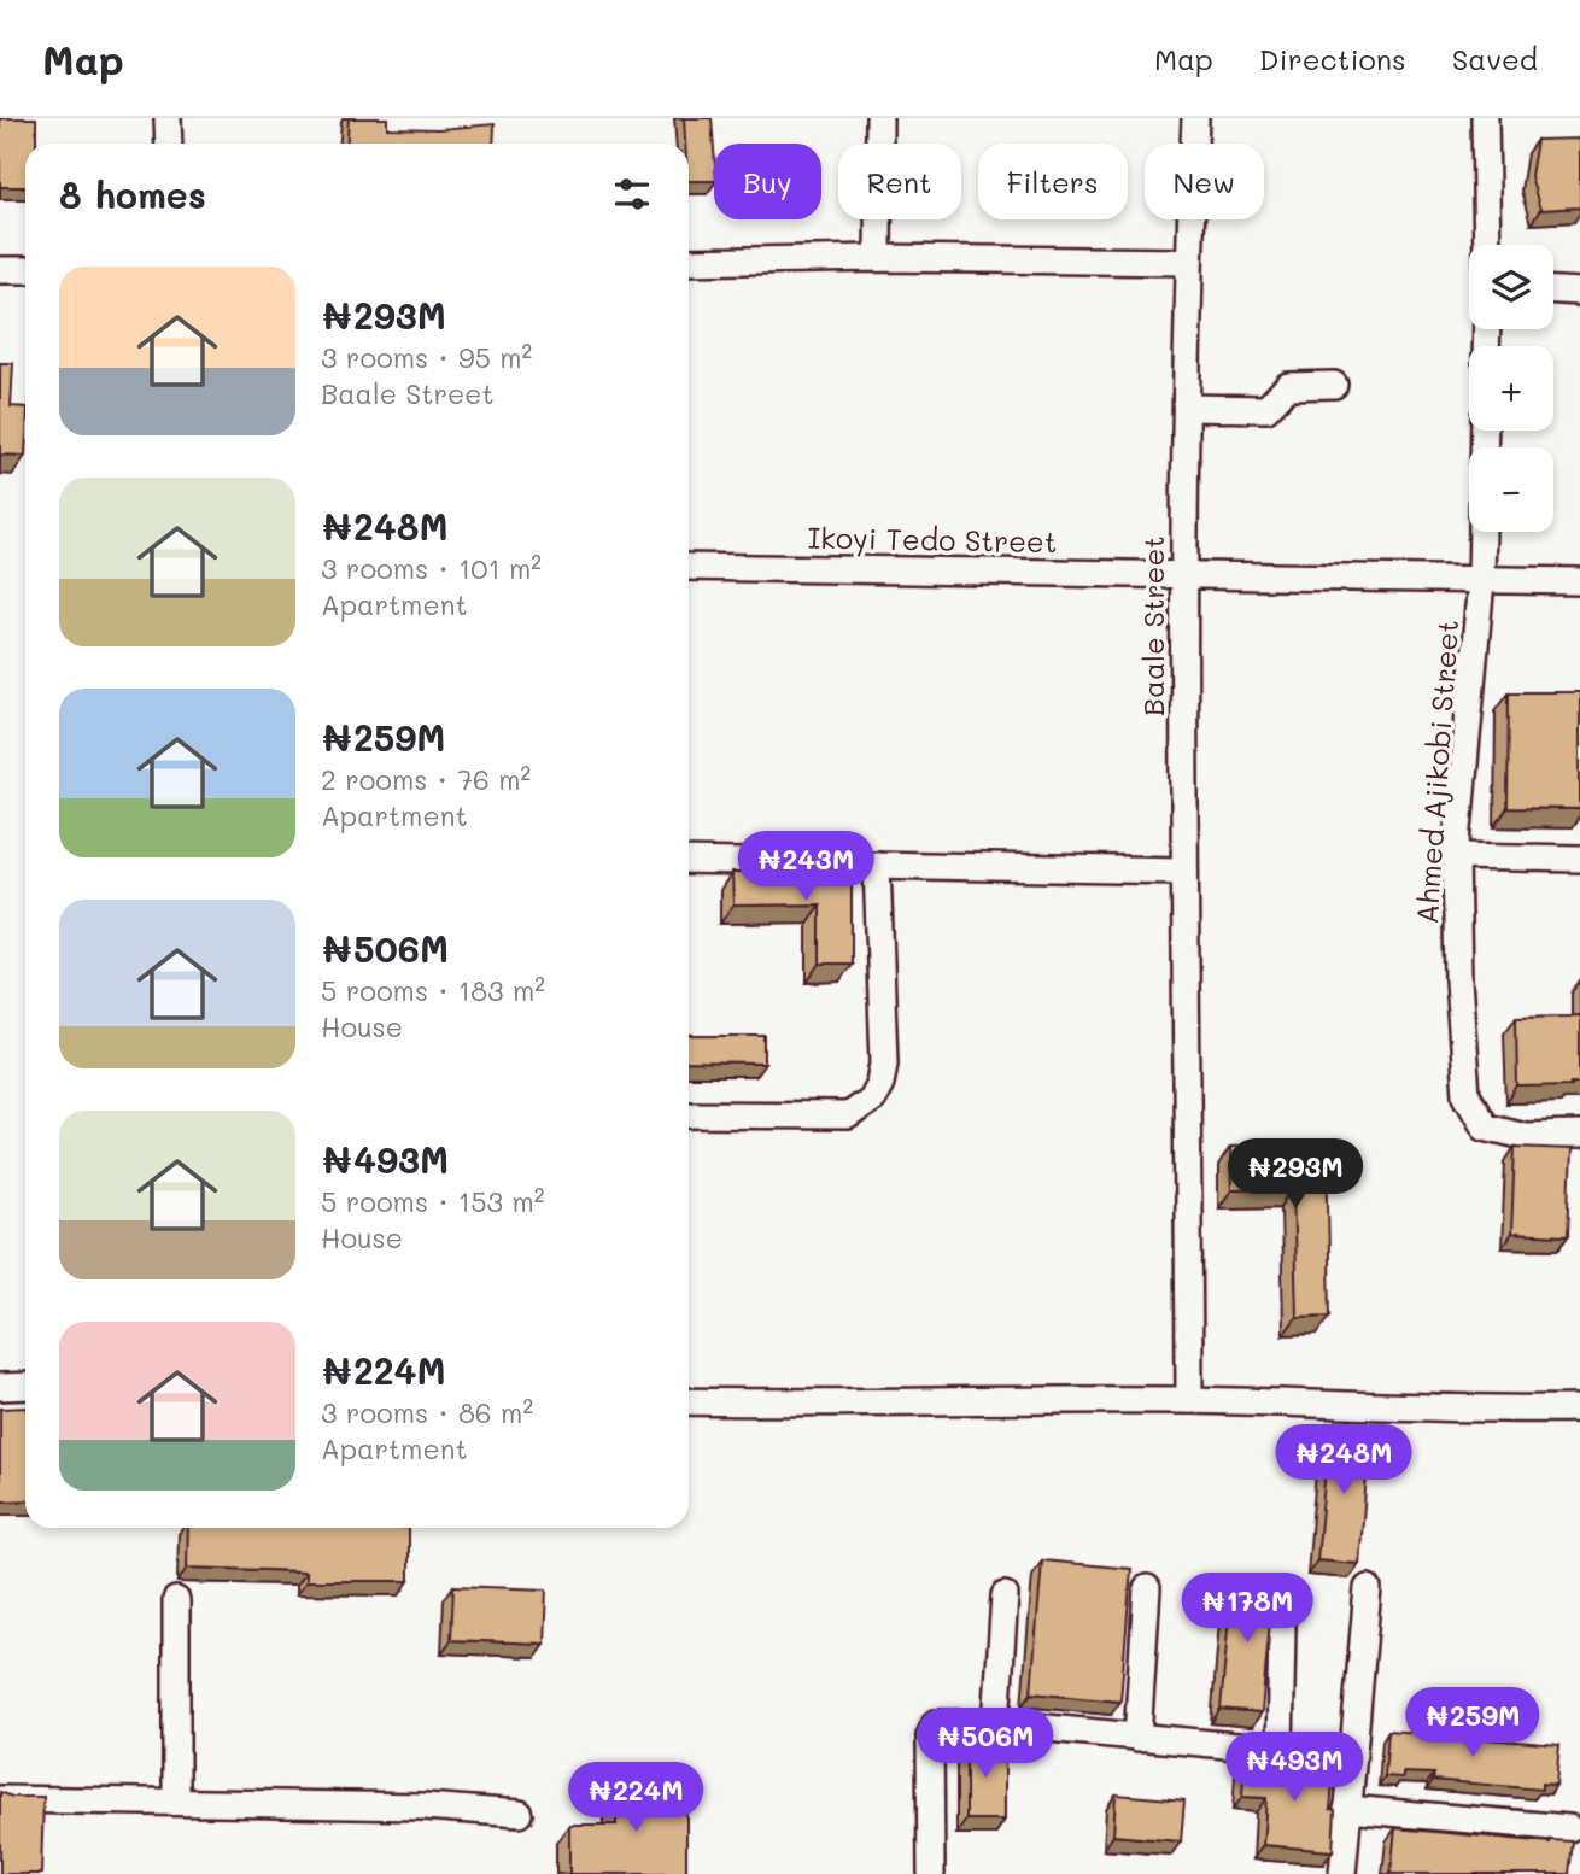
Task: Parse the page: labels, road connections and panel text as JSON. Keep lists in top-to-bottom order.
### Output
{
  "streets": {
    "street": ["Ikoyi Tedo Street", "Baale Street", "Ahmed Ajikobi Street"]
  },
  "crossings": [
    ["Ikoyi Tedo Street", "Baale Street"],
    ["Ikoyi Tedo Street", "Ahmed Ajikobi Street"]
  ],
  "page": {
    "header": "Map",
    "nav": ["Map", "Directions", "Saved"],
    "chip": [
      "Buy",
      "Rent",
      "Filters",
      "New"
    ],
    "heading": "8 homes",
    "map_buttons": ["+", "−"],
    "list": [
      {
        "name": "₦293M",
        "note": "3 rooms · 95 m² · Baale Street"
      },
      {
        "name": "₦248M",
        "note": "3 rooms · 101 m² · Apartment"
      },
      {
        "name": "₦259M",
        "note": "2 rooms · 76 m² · Apartment"
      },
      {
        "name": "₦506M",
        "note": "5 rooms · 183 m² · House"
      },
      {
        "name": "₦493M",
        "note": "5 rooms · 153 m² · House"
      },
      {
        "name": "₦224M",
        "note": "3 rooms · 86 m² · Apartment"
      }
    ],
    "price": [
      "₦243M",
      "₦293M",
      "₦248M",
      "₦178M",
      "₦259M",
      "₦506M",
      "₦493M",
      "₦224M"
    ]
  }
}
